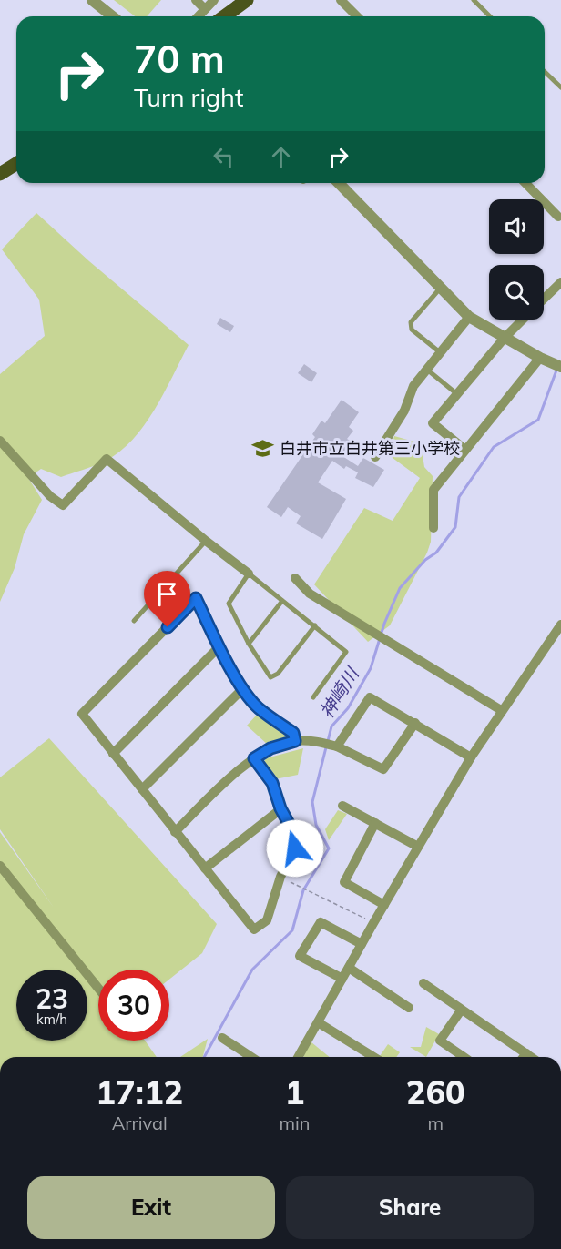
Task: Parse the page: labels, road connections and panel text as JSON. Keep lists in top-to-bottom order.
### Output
{
  "water": ["神崎川"],
  "places": {
    "school or university": ["白井市立白井第三小学校"]
  },
  "page": {
    "turn": ["70 m", "Turn right"],
    "speed": "23 km/h",
    "limit": "30",
    "eta": [
      "17:12",
      "Arrival",
      "1",
      "min",
      "260",
      "m"
    ],
    "buttons": ["Exit", "Share"]
  }
}
